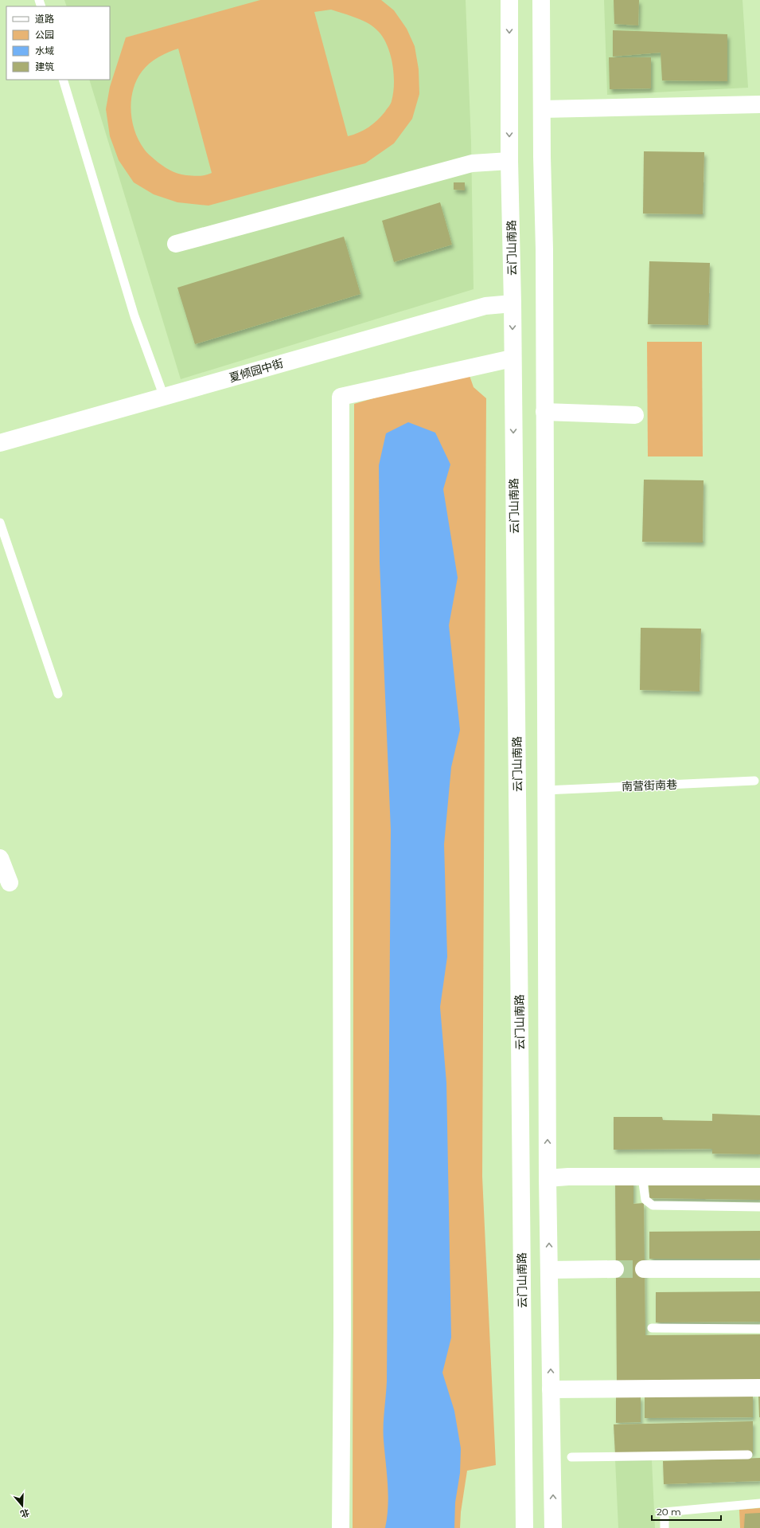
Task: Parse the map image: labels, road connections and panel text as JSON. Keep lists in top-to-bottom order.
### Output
{
  "streets": {
    "street": ["云门山南路", "夏倾园中街"],
    "lane": ["南营街南巷"]
  },
  "crossings": [
    ["云门山南路", "夏倾园中街"]
  ],
  "legend": [
    "道路",
    "公园",
    "水域",
    "建筑"
  ],
  "scale_bar": "20 m",
  "north": "bottom"
}
